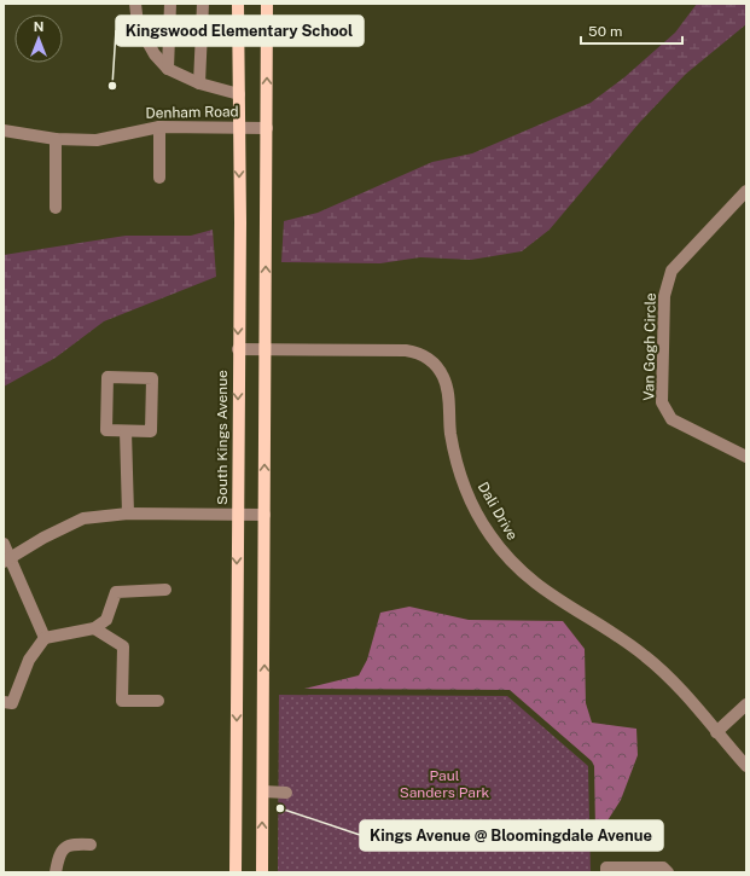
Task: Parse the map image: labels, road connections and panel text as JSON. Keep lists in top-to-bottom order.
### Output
{
  "streets": {
    "main road": ["South Kings Avenue"],
    "street": ["Denham Road", "Van Gogh Circle", "Dali Drive"]
  },
  "crossings": [
    ["Denham Road", "South Kings Avenue"],
    ["South Kings Avenue", "Dali Drive"]
  ],
  "parks": ["Paul Sanders Park"],
  "places": ["Kingswood Elementary School", "Kings Avenue @ Bloomingdale Avenue"],
  "scale_bar": "50 m",
  "north": "top"
}
